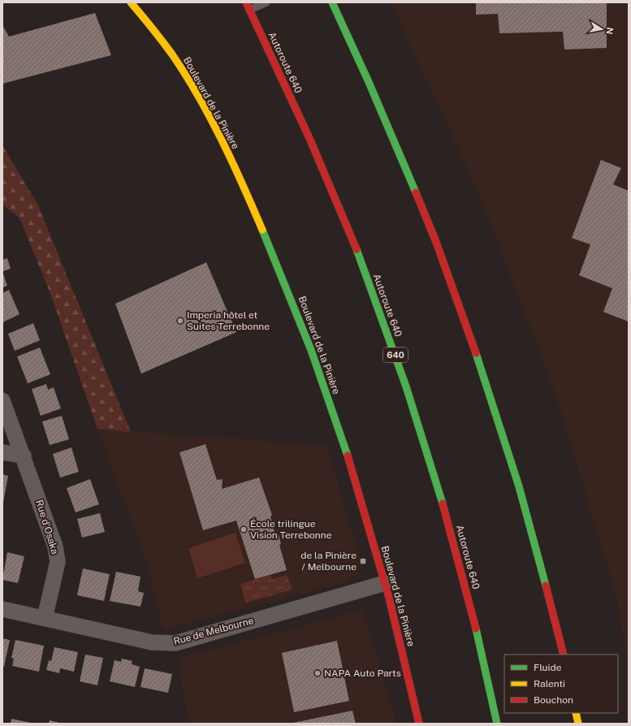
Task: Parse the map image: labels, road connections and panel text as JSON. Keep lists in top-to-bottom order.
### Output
{
  "streets": {
    "main road": ["Autoroute 640", "Boulevard de la Pinière", "640"],
    "street": ["Rue d'Osaka", "Rue de Melbourne"]
  },
  "crossings": [
    ["Boulevard de la Pinière", "Rue de Melbourne"],
    ["Rue d'Osaka", "Rue de Melbourne"]
  ],
  "places": {
    "other": ["Imperia hôtel et Suites Terrebonne", "École trilingue Vision Terrebonne", "NAPA Auto Parts"],
    "transit": ["de la Pinière / Melbourne"]
  },
  "legend": ["Fluide", "Ralenti", "Bouchon"],
  "north": "right"
}
